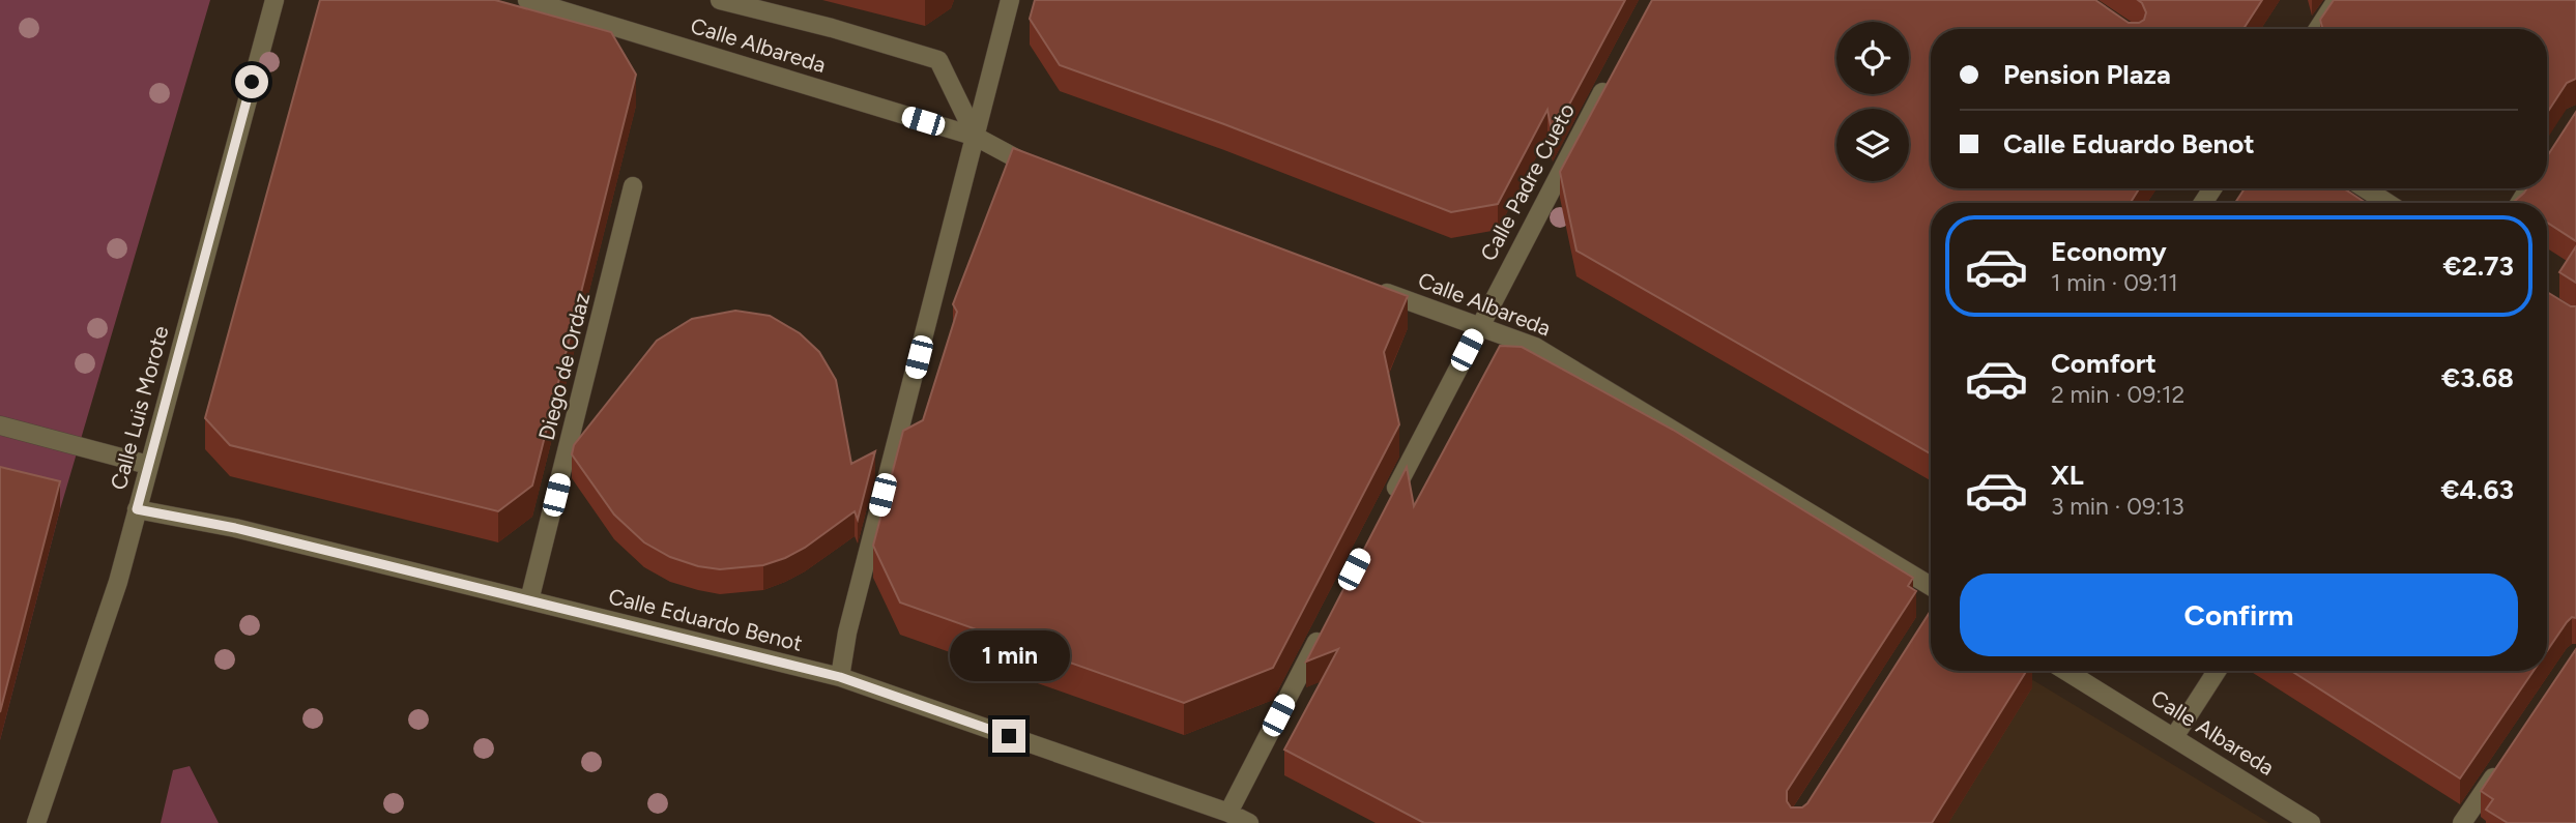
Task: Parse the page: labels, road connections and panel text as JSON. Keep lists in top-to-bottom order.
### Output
{
  "streets": {
    "street": [
      "Calle Albareda",
      "Calle Padre Cueto",
      "Diego de Ordaz",
      "Calle Luis Morote",
      "Calle Eduardo Benot"
    ]
  },
  "crossings": [
    ["Calle Albareda", "Calle Padre Cueto"],
    ["Diego de Ordaz", "Calle Eduardo Benot"],
    ["Calle Luis Morote", "Calle Eduardo Benot"]
  ],
  "page": {
    "banner": ["Pension Plaza", "Calle Eduardo Benot"],
    "list": [
      {
        "name": "Economy",
        "note": "1 min · 09:11",
        "value": "€2.73"
      },
      {
        "name": "Comfort",
        "note": "2 min · 09:12",
        "value": "€3.68"
      },
      {
        "name": "XL",
        "note": "3 min · 09:13",
        "value": "€4.63"
      }
    ],
    "buttons": "Confirm",
    "bubble": "1 min"
  }
}
